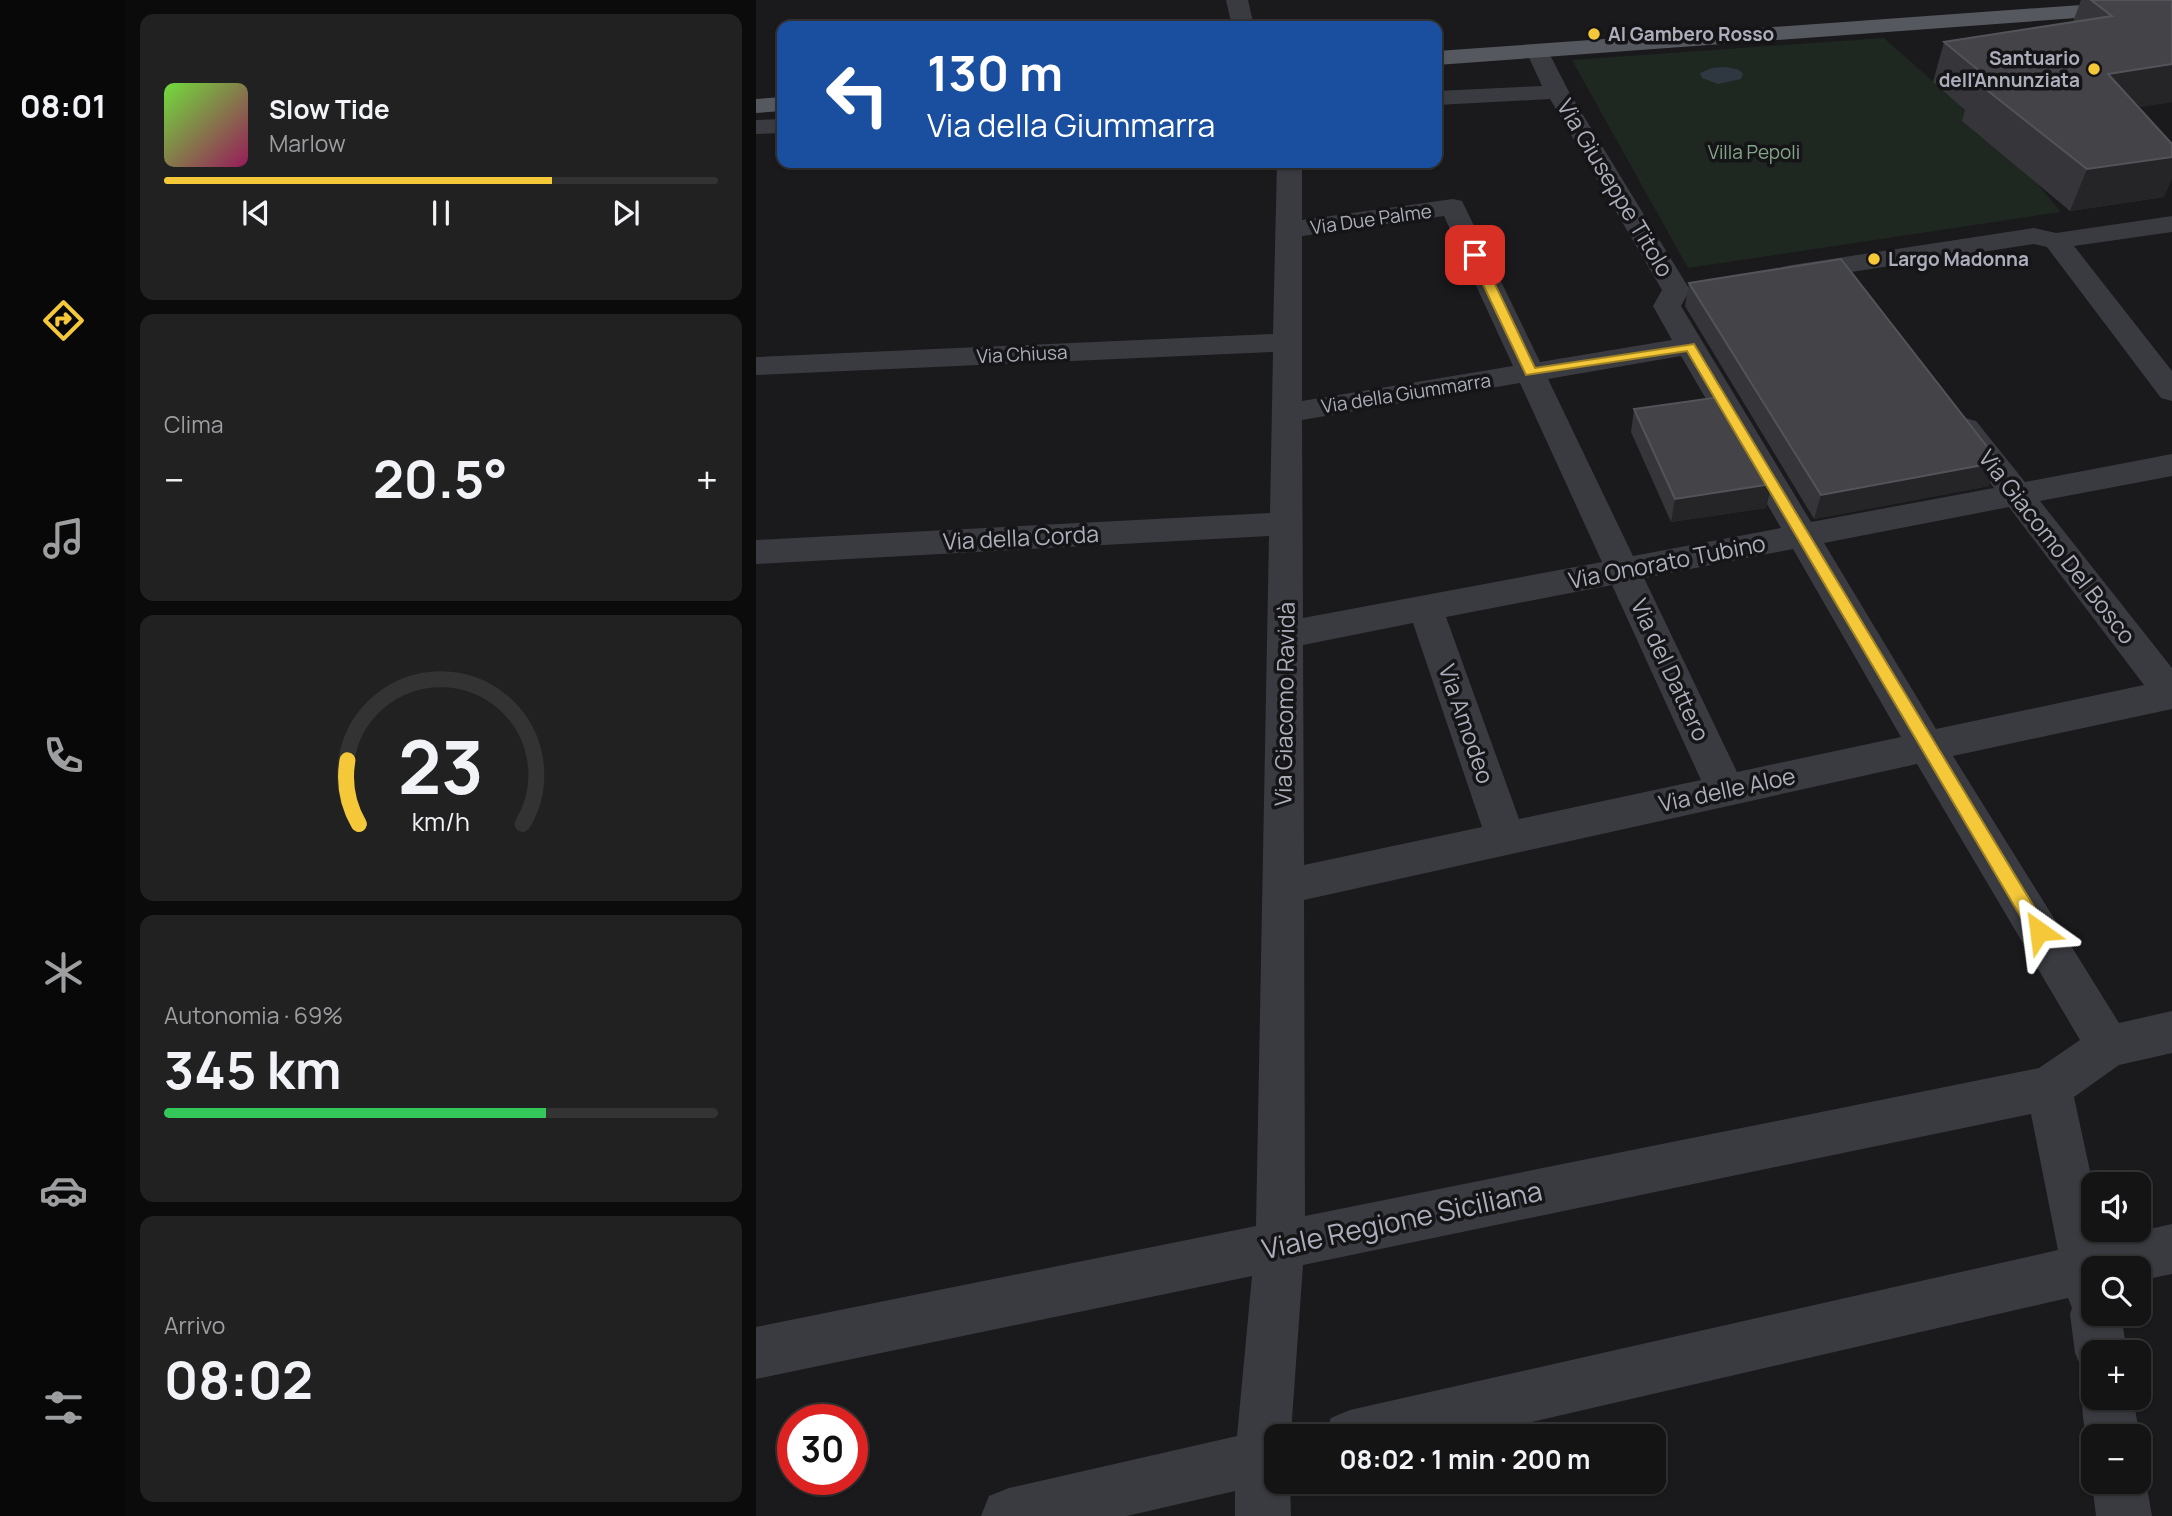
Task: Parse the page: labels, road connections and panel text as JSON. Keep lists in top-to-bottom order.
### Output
{
  "streets": {
    "street": [
      "Via Giuseppe Titolo",
      "Via Due Palme",
      "Via Chiusa",
      "Via della Giummarra",
      "Via della Corda",
      "Via Giacomo Del Bosco",
      "Via Onorato Tubino",
      "Via del Dattero",
      "Via Giacomo Ravidà",
      "Via Amodeo",
      "Via delle Aloe",
      "Viale Regione Siciliana"
    ]
  },
  "crossings": [
    ["Via Giuseppe Titolo", "Via della Giummarra"],
    ["Via Giuseppe Titolo", "Via Onorato Tubino"],
    ["Via Giuseppe Titolo", "Via delle Aloe"],
    ["Via Due Palme", "Via del Dattero"],
    ["Via Due Palme", "Via Giacomo Ravidà"],
    ["Via Chiusa", "Via Giacomo Ravidà"],
    ["Via della Giummarra", "Via del Dattero"],
    ["Via della Giummarra", "Via Giacomo Ravidà"],
    ["Via della Corda", "Via Giacomo Ravidà"],
    ["Via Giacomo Del Bosco", "Via Onorato Tubino"],
    ["Via Giacomo Del Bosco", "Via delle Aloe"],
    ["Via Onorato Tubino", "Via del Dattero"],
    ["Via Onorato Tubino", "Via Giacomo Ravidà"],
    ["Via Onorato Tubino", "Via Amodeo"],
    ["Via del Dattero", "Via delle Aloe"],
    ["Via Giacomo Ravidà", "Via delle Aloe"],
    ["Via Giacomo Ravidà", "Viale Regione Siciliana"],
    ["Via Amodeo", "Via delle Aloe"]
  ],
  "parks": ["Villa Pepoli"],
  "places": ["Al Gambero Rosso", "Santuario dell'Annunziata", "Largo Madonna"],
  "page": {
    "tabs": "08:01",
    "turn": ["130 m", "Via della Giummarra"],
    "song": ["Slow Tide", "Marlow"],
    "tile": [
      "Clima",
      ["Autonomia · 69%", "345 km"],
      ["Arrivo", "08:02"]
    ],
    "heat": ["−", "20.5°", "+"],
    "map_buttons": ["+", "−"],
    "limit": "30",
    "trip": "08:02 · 1 min · 200 m",
    "gauge": ["23", "km/h"]
  }
}
